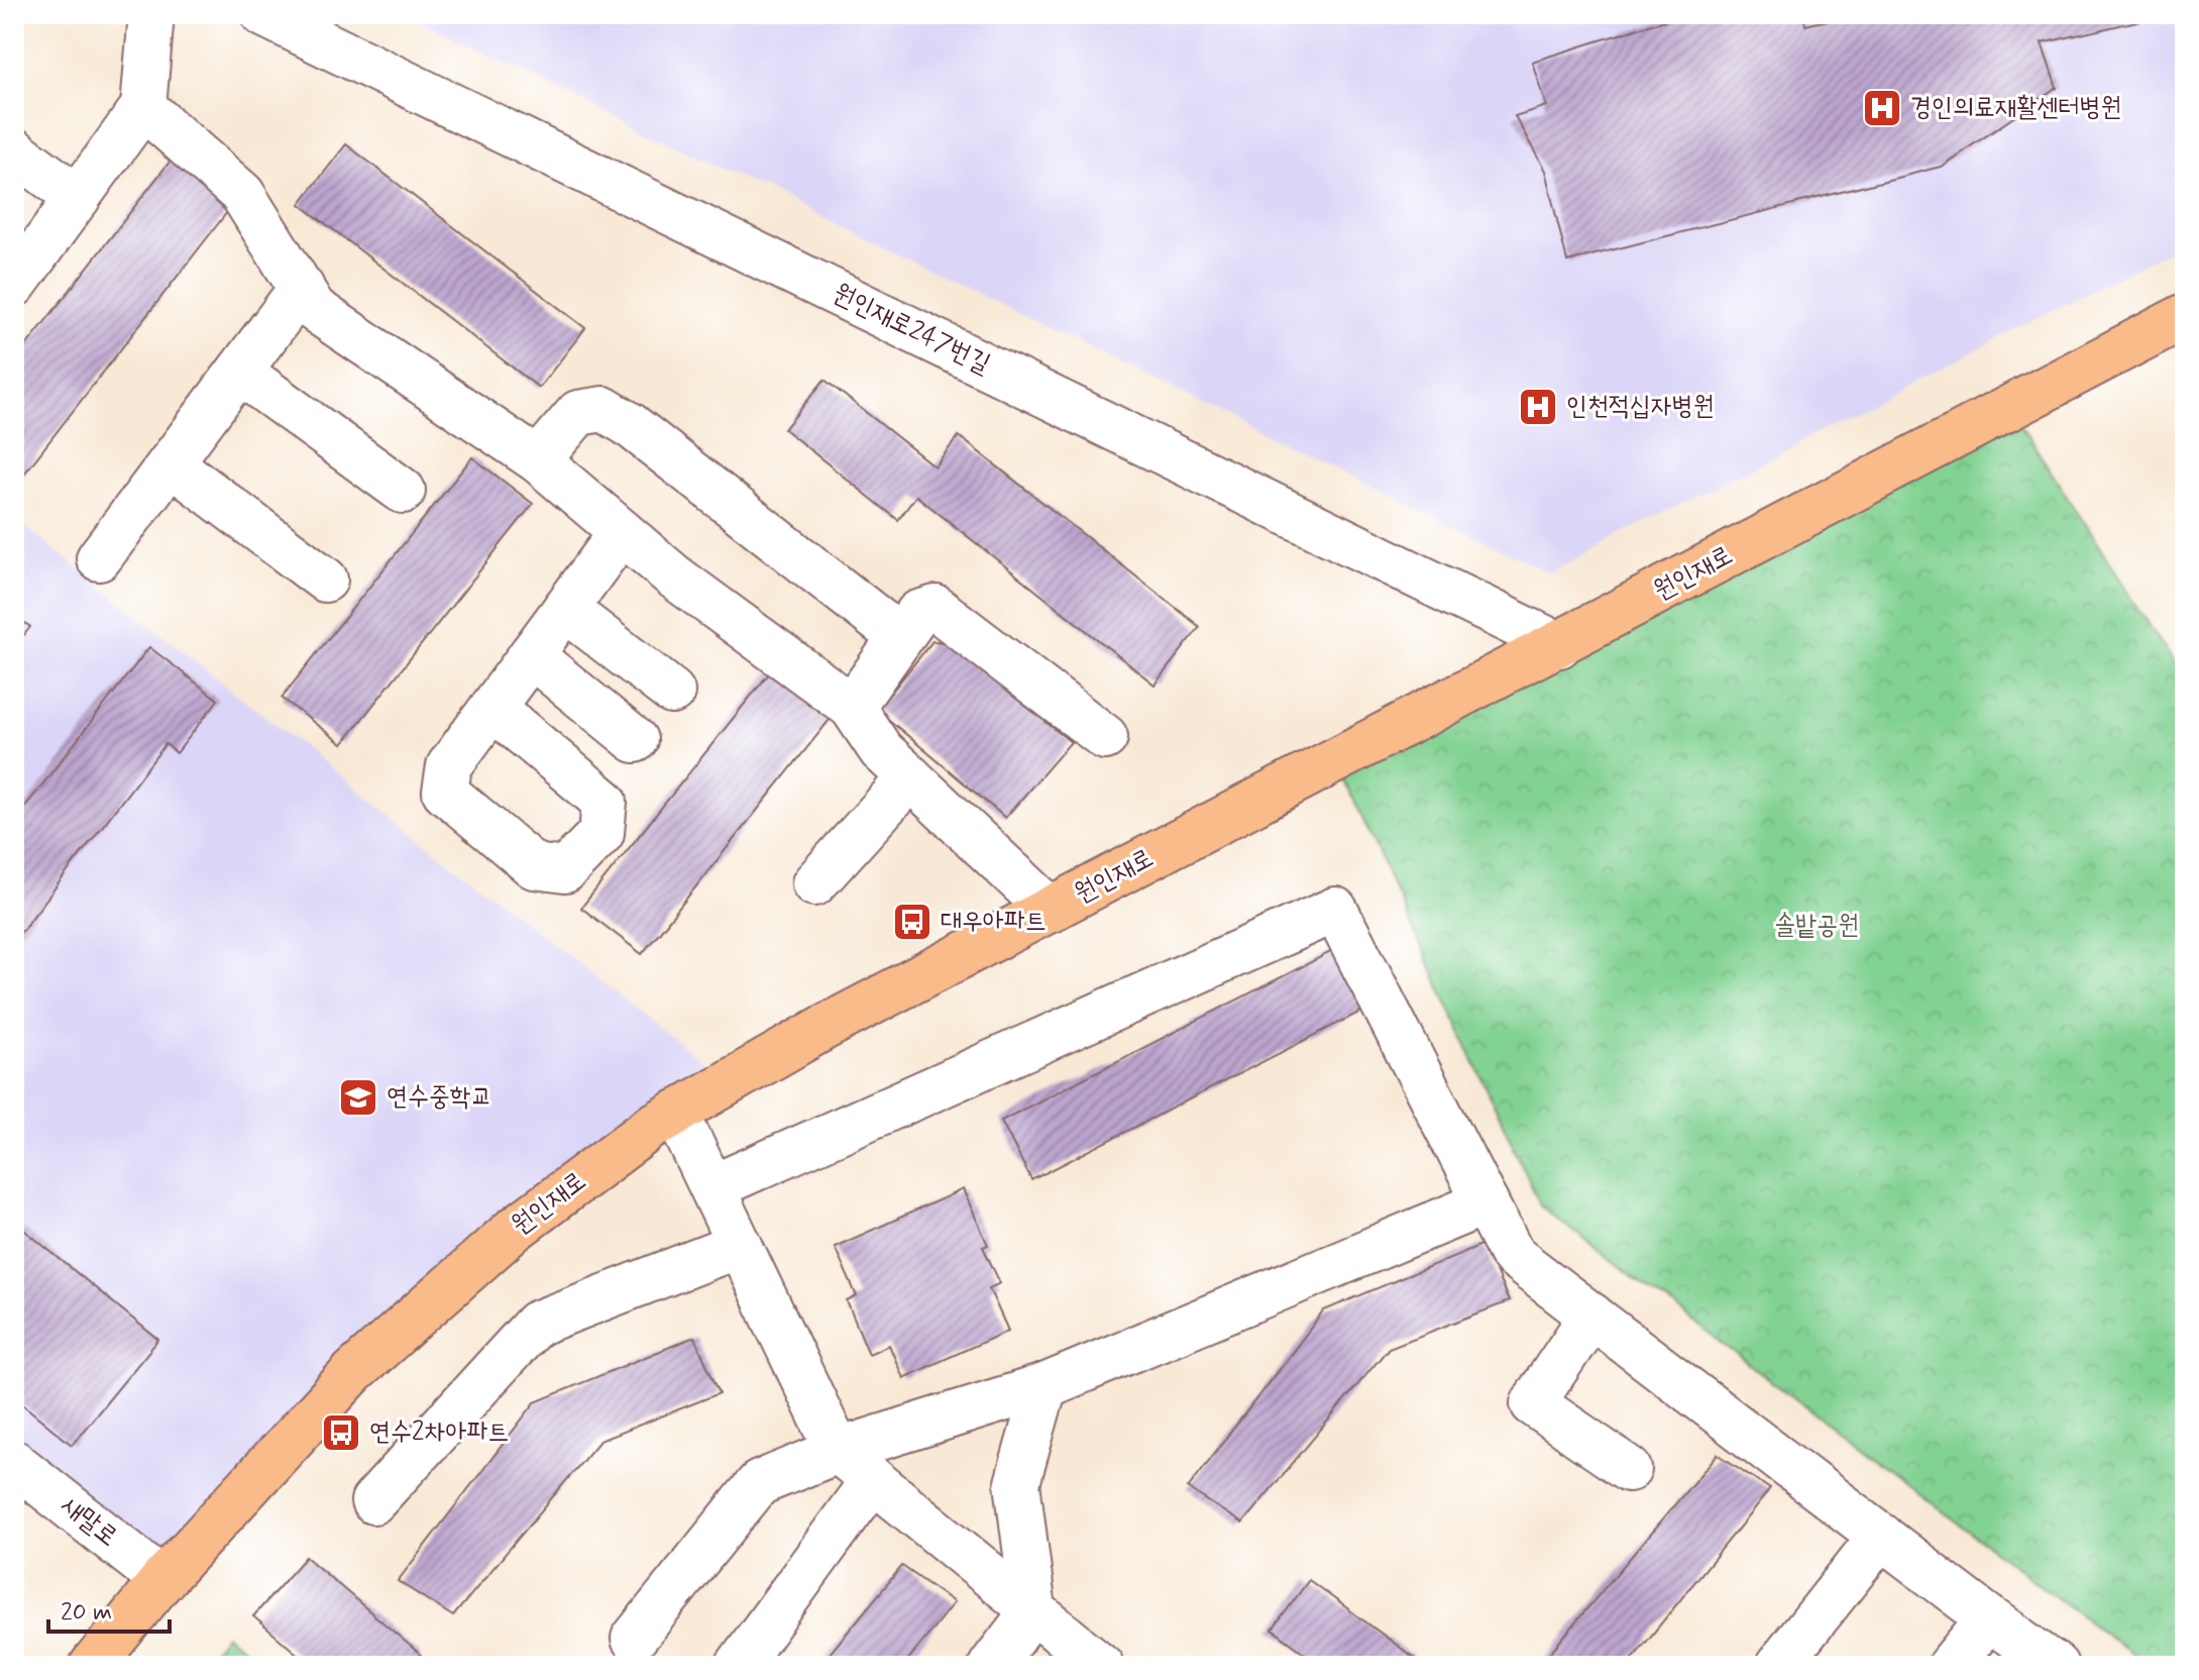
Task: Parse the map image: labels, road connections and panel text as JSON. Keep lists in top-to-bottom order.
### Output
{
  "streets": {
    "main road": ["원인재로"],
    "street": ["원인재로247번길", "새말로"]
  },
  "crossings": [
    ["원인재로247번길", "원인재로"],
    ["원인재로", "새말로"]
  ],
  "parks": ["솔밭공원"],
  "places": {
    "hospital": ["경인의료재활센터병원", "인천적십자병원"],
    "bus stop": ["대우아파트", "연수2차아파트"],
    "school or university": ["연수중학교"]
  },
  "scale_bar": "20 m"
}
